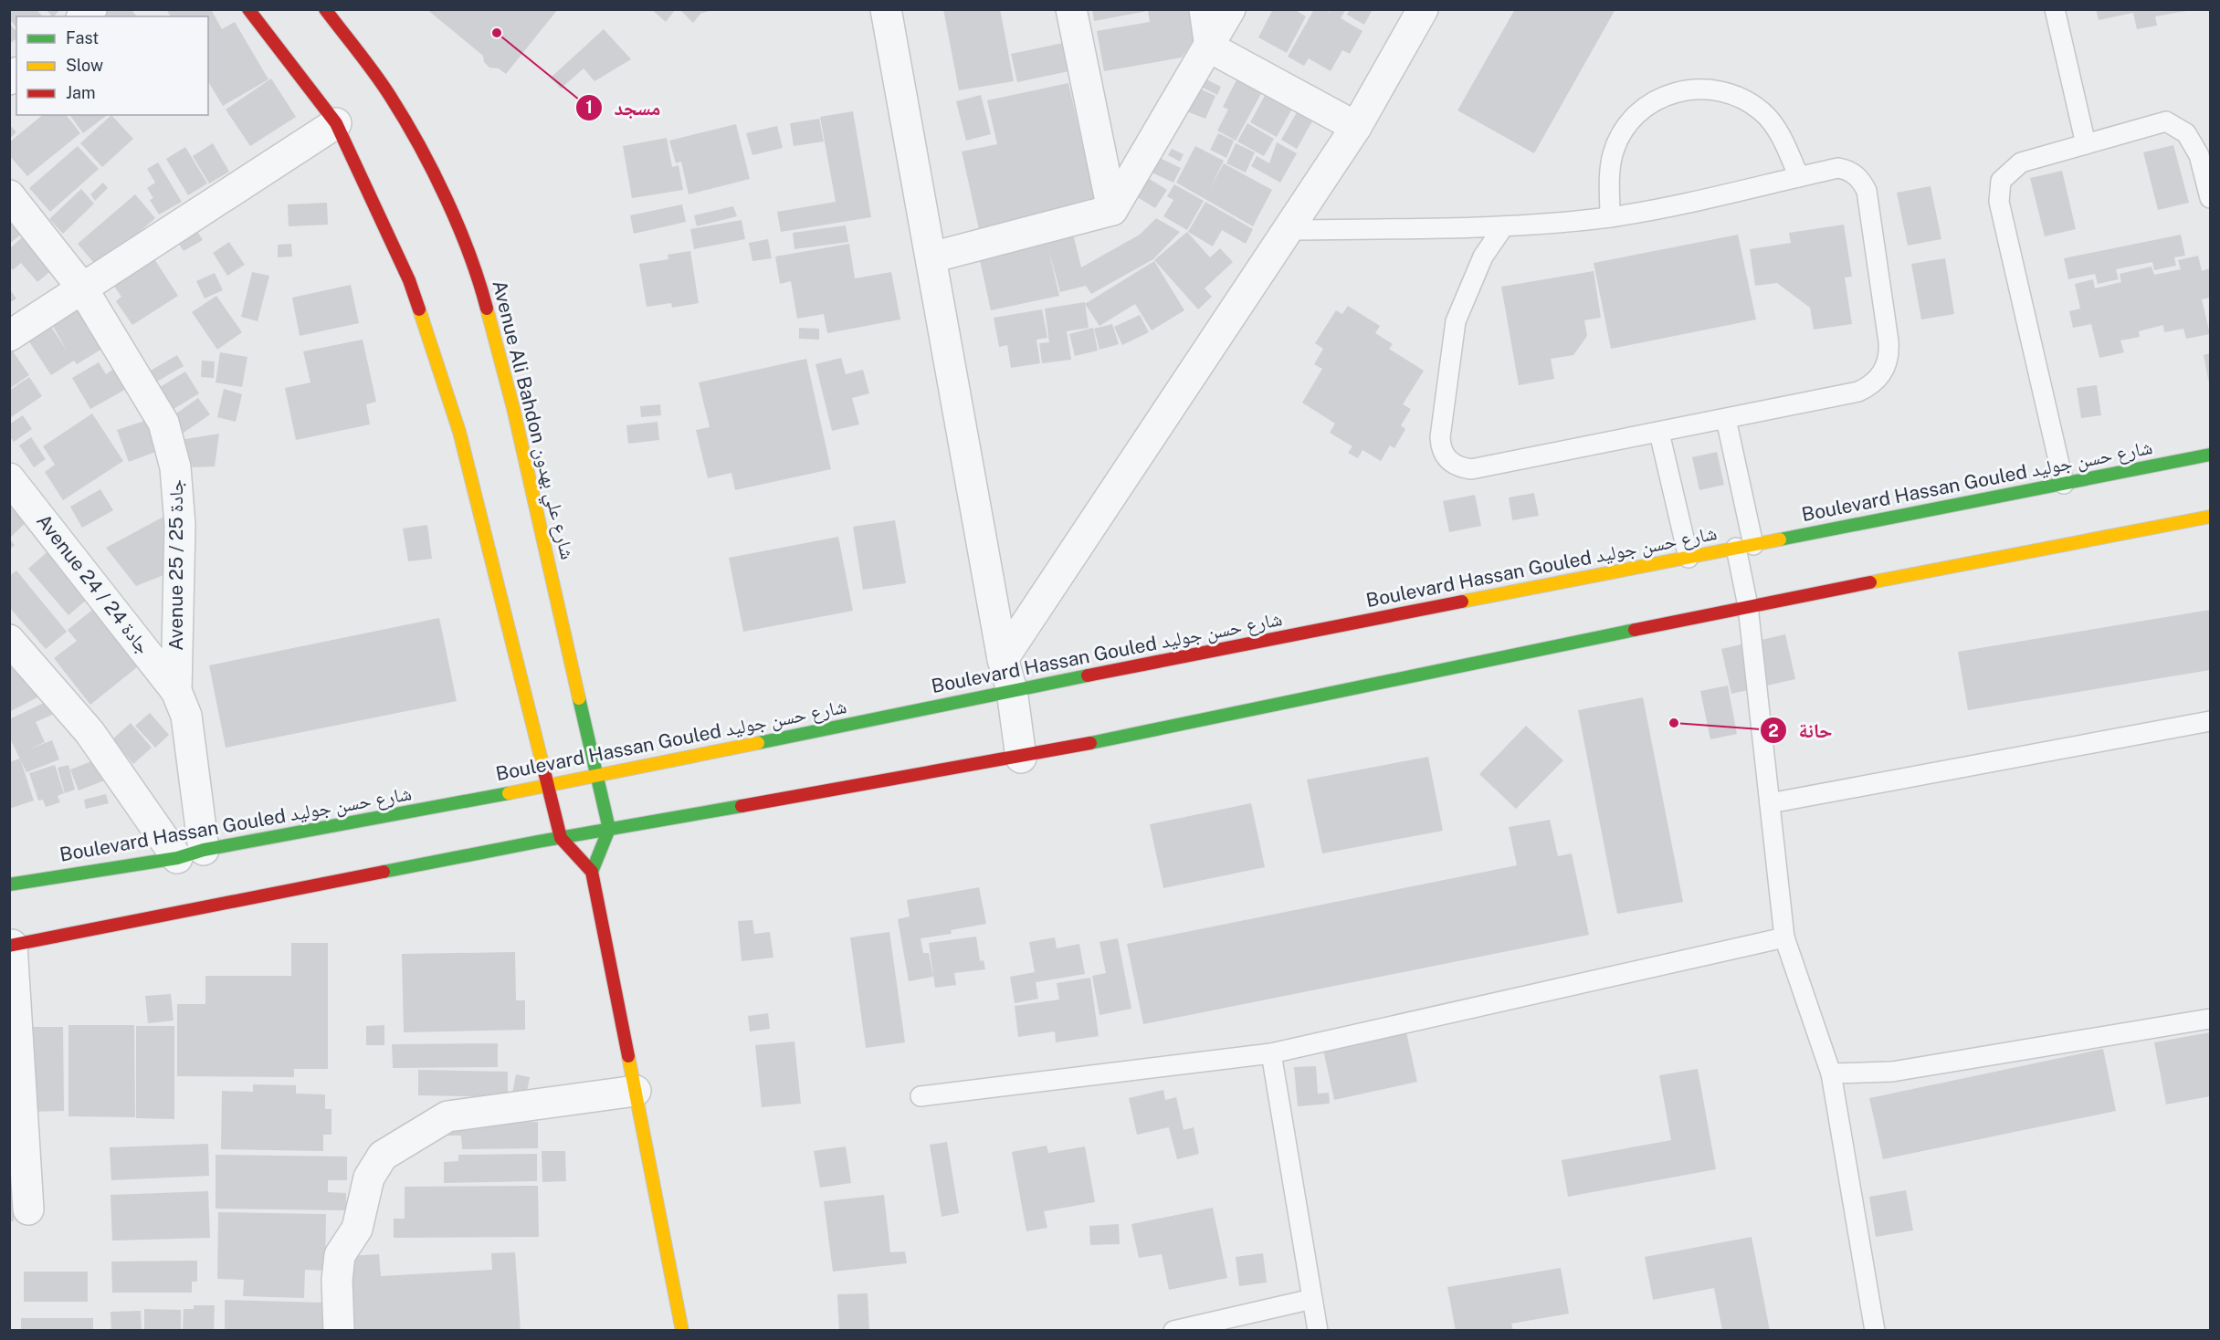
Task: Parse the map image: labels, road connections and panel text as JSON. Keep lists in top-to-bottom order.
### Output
{
  "streets": {
    "main road": ["Avenue Ali Bahdon شارع علي بهدون", "Boulevard Hassan Gouled شارع حسن جوليد"],
    "street": ["Avenue 25 / جادة 25", "Avenue 24 / جادة 24"]
  },
  "crossings": [
    ["Avenue Ali Bahdon شارع علي بهدون", "Boulevard Hassan Gouled شارع حسن جوليد"],
    ["Boulevard Hassan Gouled شارع حسن جوليد", "Avenue 25 / جادة 25"],
    ["Avenue 25 / جادة 25", "Avenue 24 / جادة 24"]
  ],
  "places": ["مسجد", "حانة"],
  "legend": ["Fast", "Slow", "Jam"]
}
